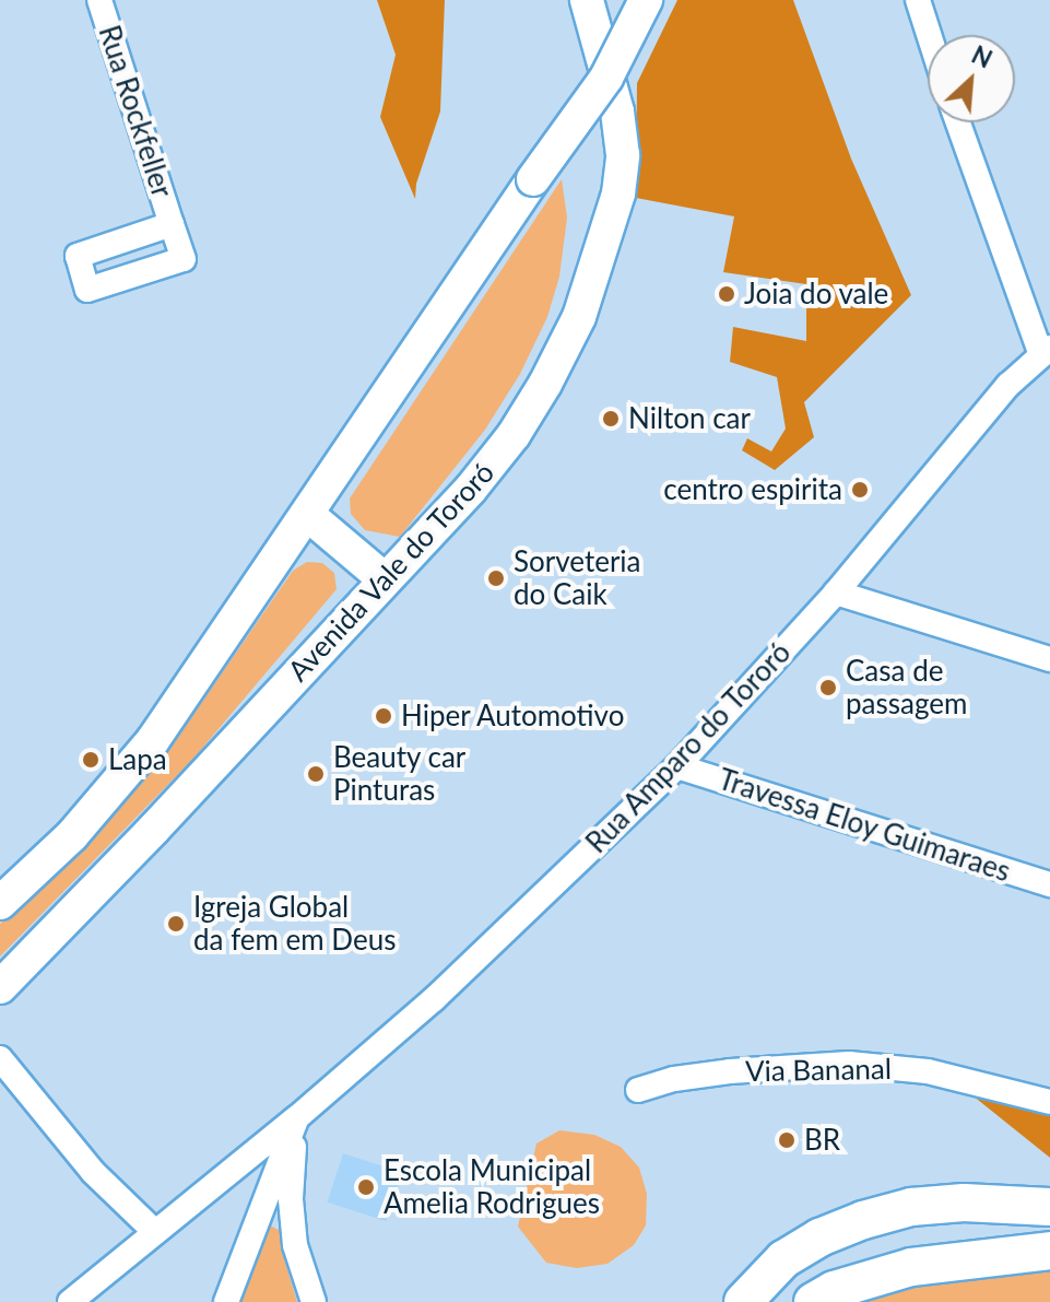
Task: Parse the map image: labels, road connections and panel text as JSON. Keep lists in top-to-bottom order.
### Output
{
  "streets": {
    "street": [
      "Rua Rockfeller",
      "Avenida Vale do Tororó",
      "Rua Amparo do Tororó",
      "Travessa Eloy Guimaraes",
      "Via Bananal"
    ]
  },
  "crossings": [
    ["Rua Amparo do Tororó", "Travessa Eloy Guimaraes"]
  ],
  "places": [
    "Joia do vale",
    "Nilton car",
    "centro espirita",
    "Sorveteria do Caik",
    "Casa de passagem",
    "Hiper Automotivo",
    "Lapa",
    "Beauty car Pinturas",
    "Igreja Global da fem em Deus",
    "BR",
    "Escola Municipal Amelia Rodrigues"
  ],
  "north": "top right"
}
